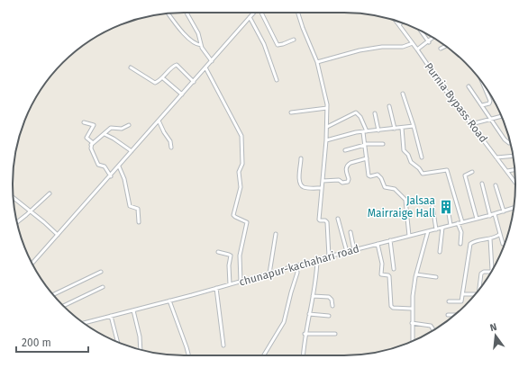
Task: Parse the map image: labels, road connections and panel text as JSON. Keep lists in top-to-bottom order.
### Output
{
  "streets": {
    "street": ["Purnia Bypass Road", "chunapur-kachahari road"]
  },
  "places": {
    "building": ["Jalsaa Mairraige Hall"]
  },
  "scale_bar": "200 m",
  "north": "top"
}
